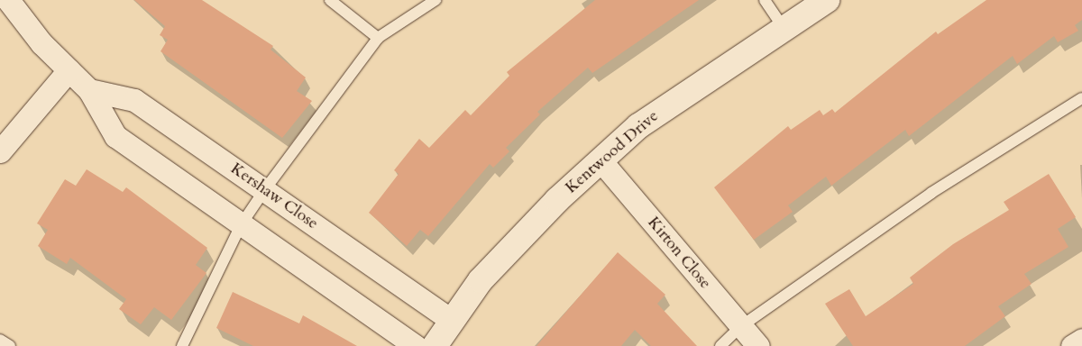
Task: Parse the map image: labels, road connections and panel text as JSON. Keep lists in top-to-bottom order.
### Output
{
  "streets": {
    "street": ["Kentwood Drive", "Kershaw Close", "Kirton Close"]
  },
  "crossings": [
    ["Kentwood Drive", "Kershaw Close"],
    ["Kentwood Drive", "Kirton Close"]
  ]
}
